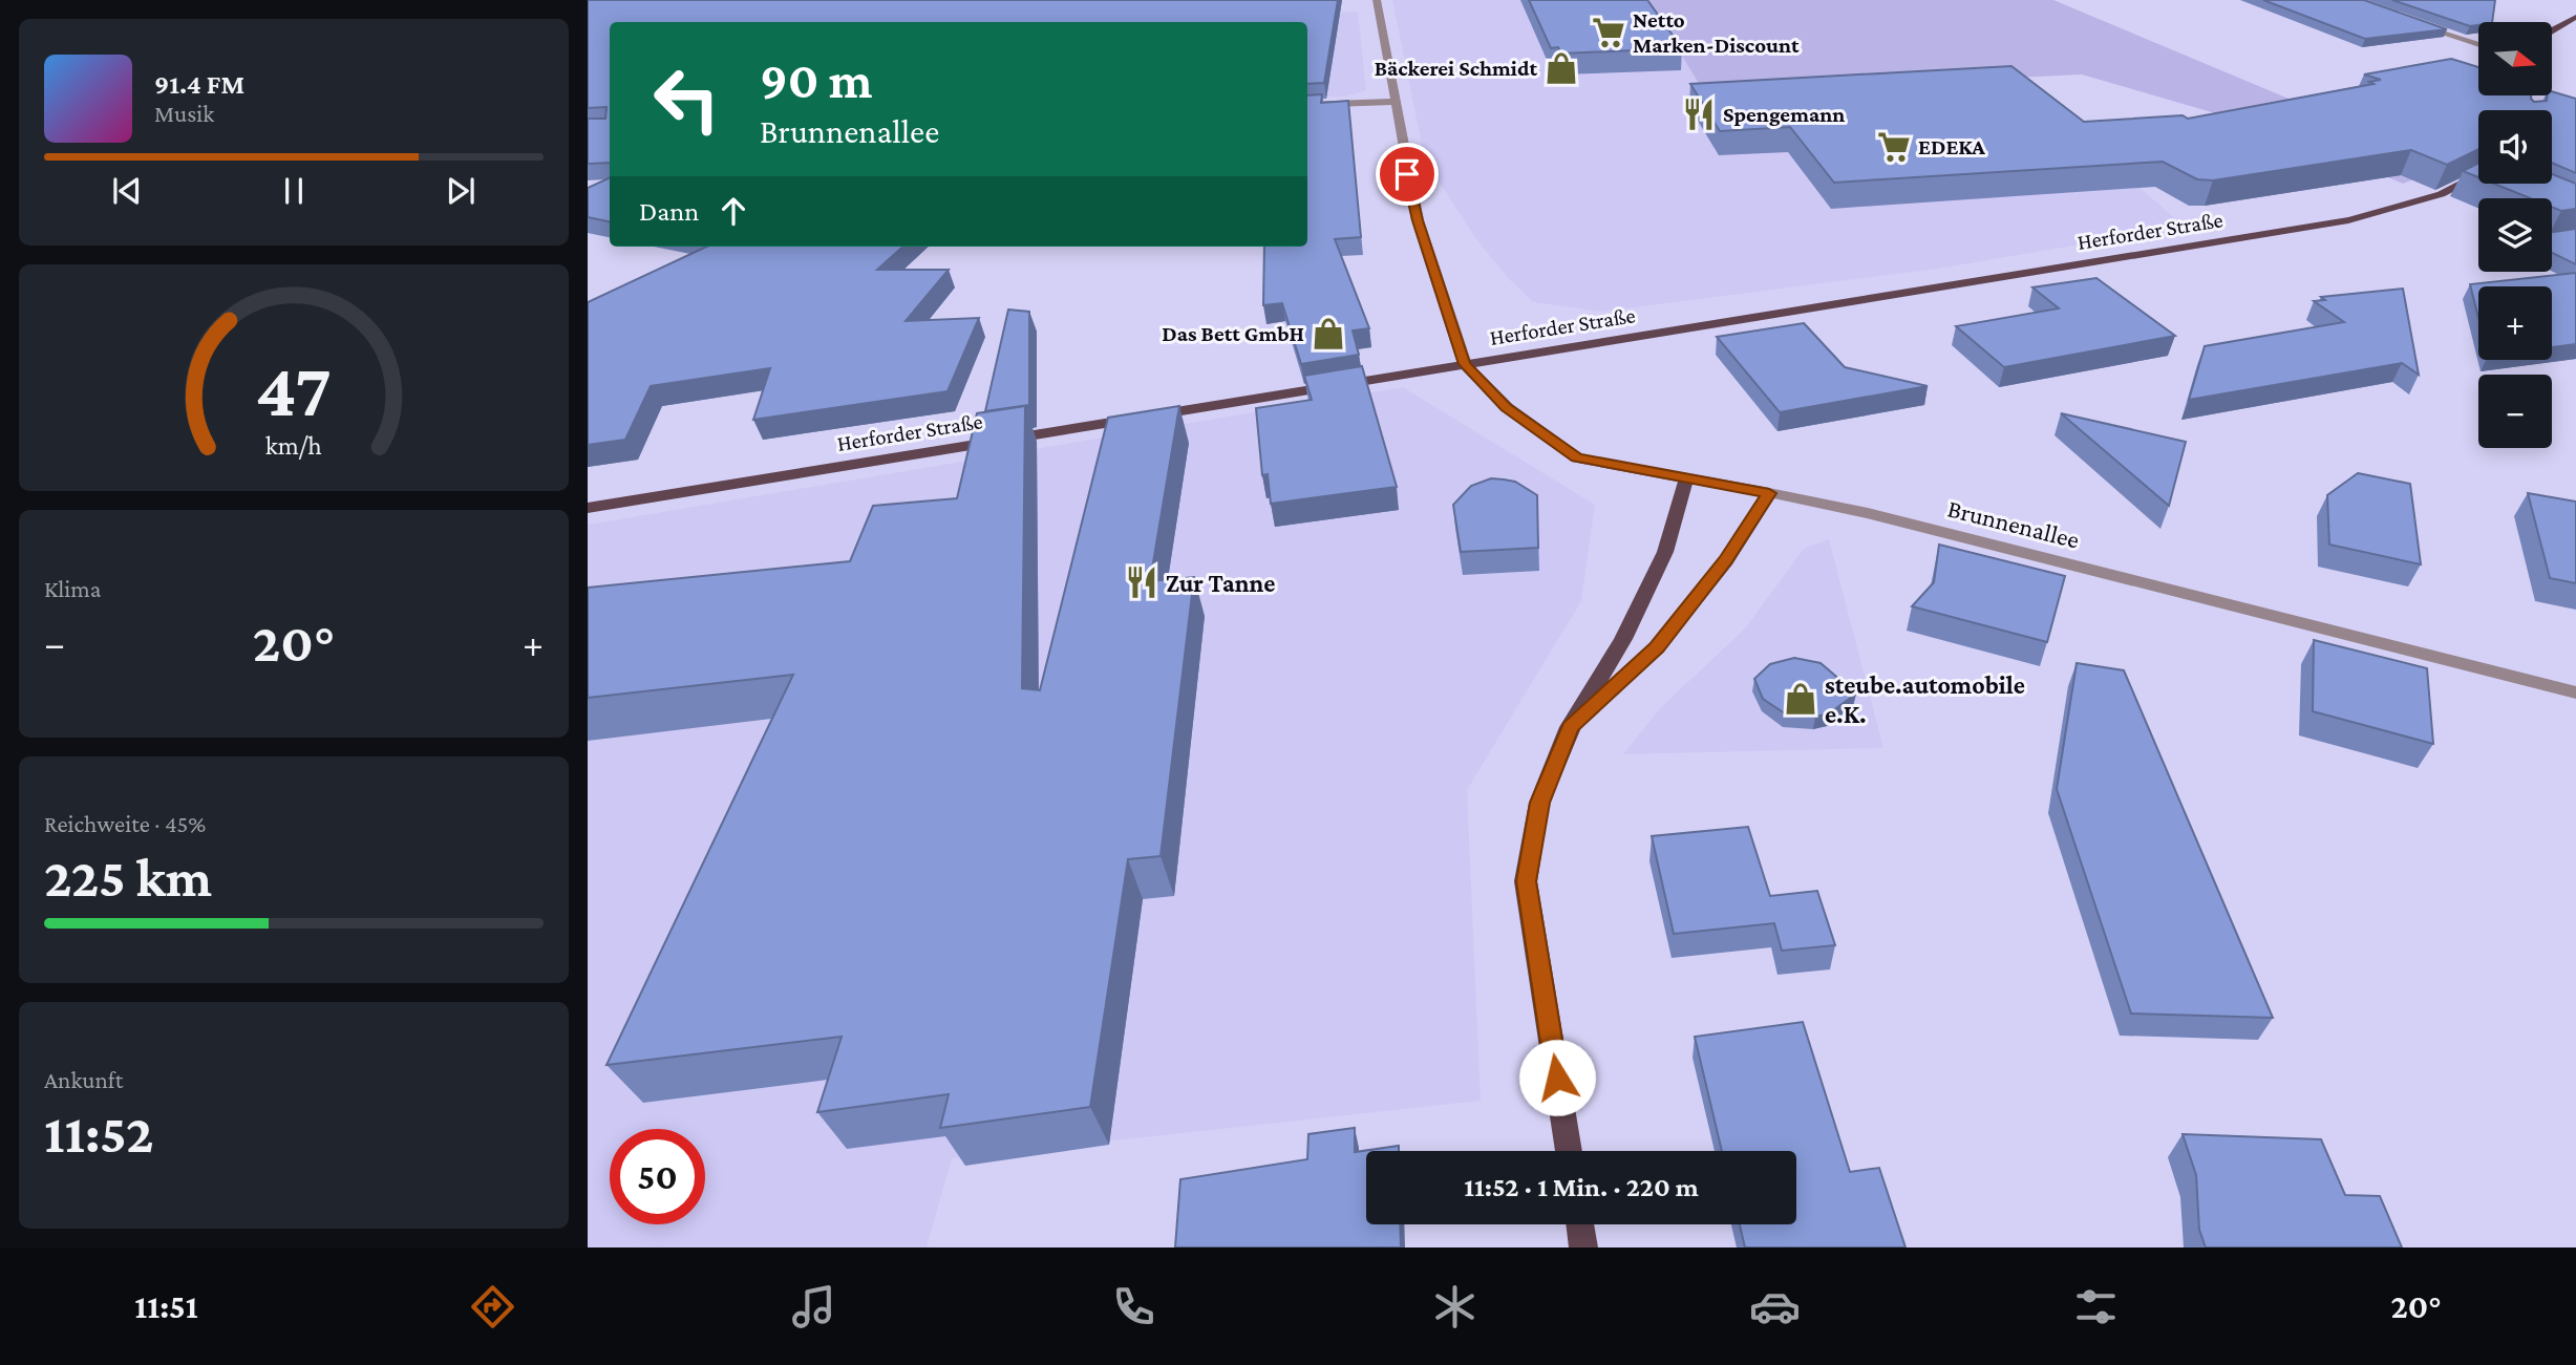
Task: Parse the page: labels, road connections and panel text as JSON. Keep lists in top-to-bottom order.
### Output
{
  "streets": {
    "main road": ["Herforder Straße", "Brunnenallee"]
  },
  "crossings": [
    ["Herforder Straße", "Brunnenallee"]
  ],
  "places": {
    "supermarket": ["Netto Marken-Discount", "EDEKA"],
    "shop": ["Bäckerei Schmidt", "Das Bett GmbH", "steube.automobile e.K."],
    "restaurant": ["Spengemann", "Zur Tanne"]
  },
  "north": "right",
  "page": {
    "map_buttons": ["+", "−"],
    "turn": ["90 m", "Brunnenallee"],
    "song": ["91.4 FM", "Musik"],
    "then": "Dann",
    "tile": [
      "Klima",
      ["Reichweite · 45%", "225 km"],
      ["Ankunft", "11:52"]
    ],
    "heat": ["−", "20°", "+"],
    "limit": "50",
    "trip": "11:52 · 1 Min. · 220 m",
    "tabs": ["11:51", "20°"],
    "gauge": ["47", "km/h"]
  }
}
